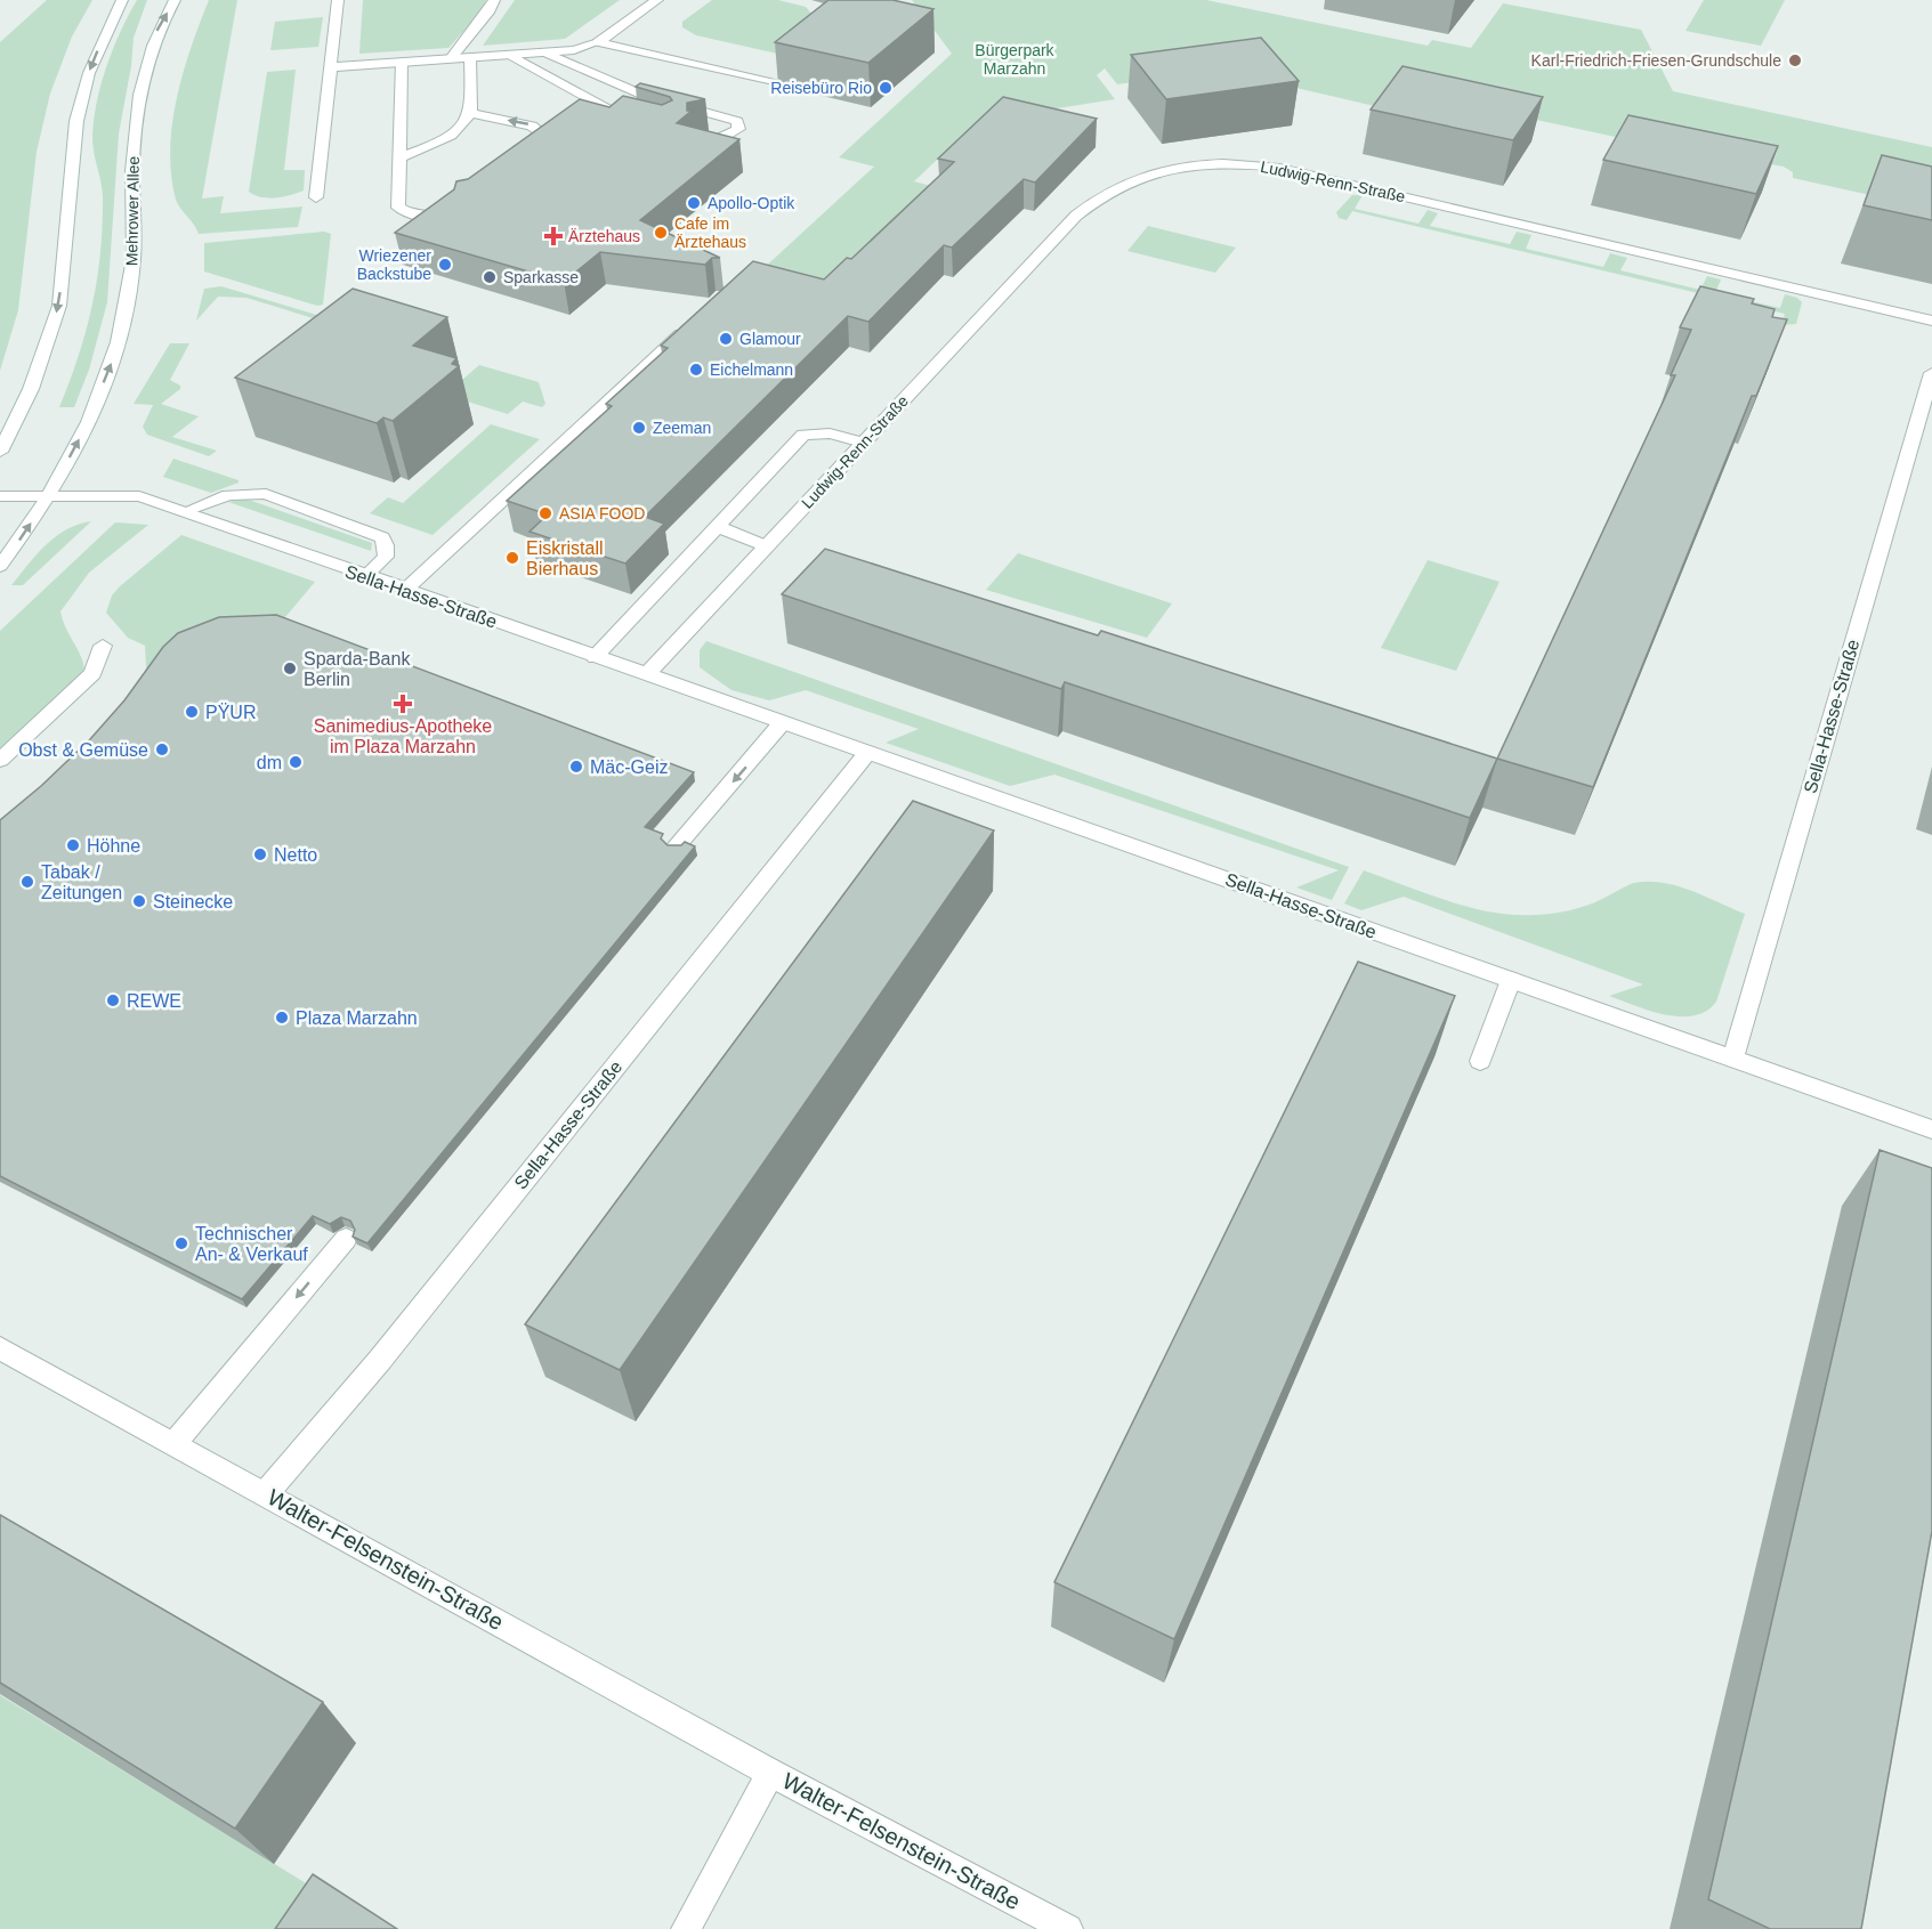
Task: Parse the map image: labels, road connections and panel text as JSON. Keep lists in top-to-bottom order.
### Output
{
  "streets": {
    "street": [
      "Ludwig-Renn-Straße",
      "Mehrower Allee",
      "Sella-Hasse-Straße",
      "Walter-Felsenstein-Straße"
    ]
  },
  "crossings": [
    ["Ludwig-Renn-Straße", "Sella-Hasse-Straße"],
    ["Mehrower Allee", "Sella-Hasse-Straße"],
    ["Sella-Hasse-Straße", "Walter-Felsenstein-Straße"]
  ],
  "parks": ["Bürgerpark Marzahn"],
  "places": {
    "other": [
      "Karl-Friedrich-Friesen-Grundschule",
      "Reisebüro Rio",
      "Apollo-Optik",
      "Cafe im Ärztehaus",
      "Wriezener Backstube",
      "Sparkasse",
      "Glamour",
      "Eichelmann",
      "Zeeman",
      "ASIA FOOD",
      "Eiskristall Bierhaus",
      "Sparda-Bank Berlin",
      "PŸUR",
      "Obst & Gemüse",
      "dm",
      "Mäc-Geiz",
      "Höhne",
      "Netto",
      "Tabak / Zeitungen",
      "Steinecke",
      "REWE",
      "Plaza Marzahn",
      "Technischer An- & Verkauf"
    ],
    "health": ["Ärztehaus", "Sanimedius-Apotheke im Plaza Marzahn"]
  }
}
